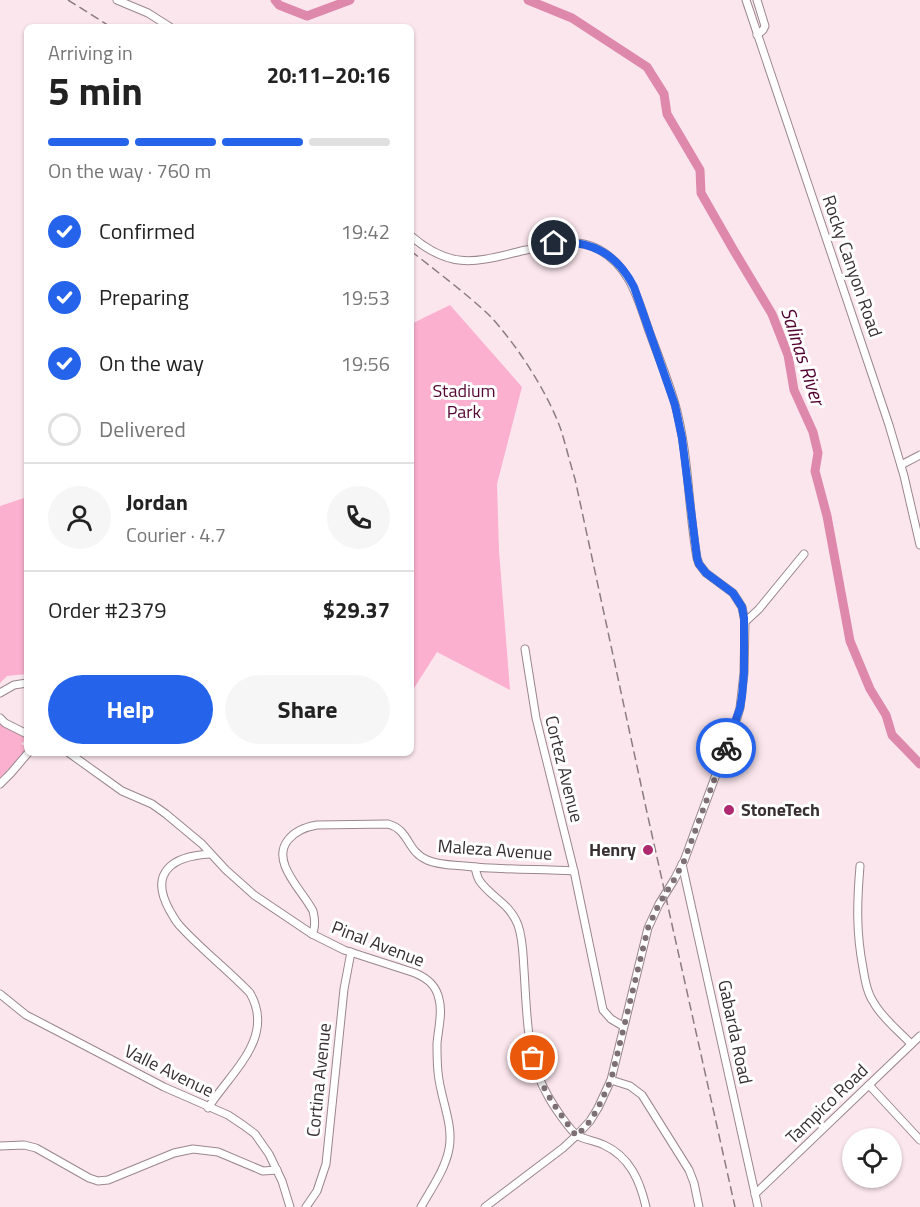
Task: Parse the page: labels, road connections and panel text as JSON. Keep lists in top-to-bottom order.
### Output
{
  "streets": {
    "street": [
      "Rocky Canyon Road",
      "Cortez Avenue",
      "Maleza Avenue",
      "Pinal Avenue",
      "Gabarda Road",
      "Valle Avenue",
      "Cortina Avenue",
      "Tampico Road"
    ]
  },
  "crossings": [
    ["Cortez Avenue", "Maleza Avenue"],
    ["Maleza Avenue", "Pinal Avenue"],
    ["Pinal Avenue", "Cortina Avenue"],
    ["Gabarda Road", "Tampico Road"]
  ],
  "water": ["Salinas River"],
  "parks": ["Stadium Park"],
  "places": ["StoneTech", "Henry"],
  "page": {
    "heading": ["5 min", "Arriving in", "20:11–20:16"],
    "panel": [
      "Jordan",
      "Courier · 4.7",
      "Order #2379",
      "$29.37"
    ],
    "bar": "On the way · 760 m",
    "list": [
      ["Confirmed", "19:42"],
      ["Preparing", "19:53"],
      ["On the way", "19:56"],
      "Delivered"
    ],
    "buttons": ["Help", "Share"]
  }
}
